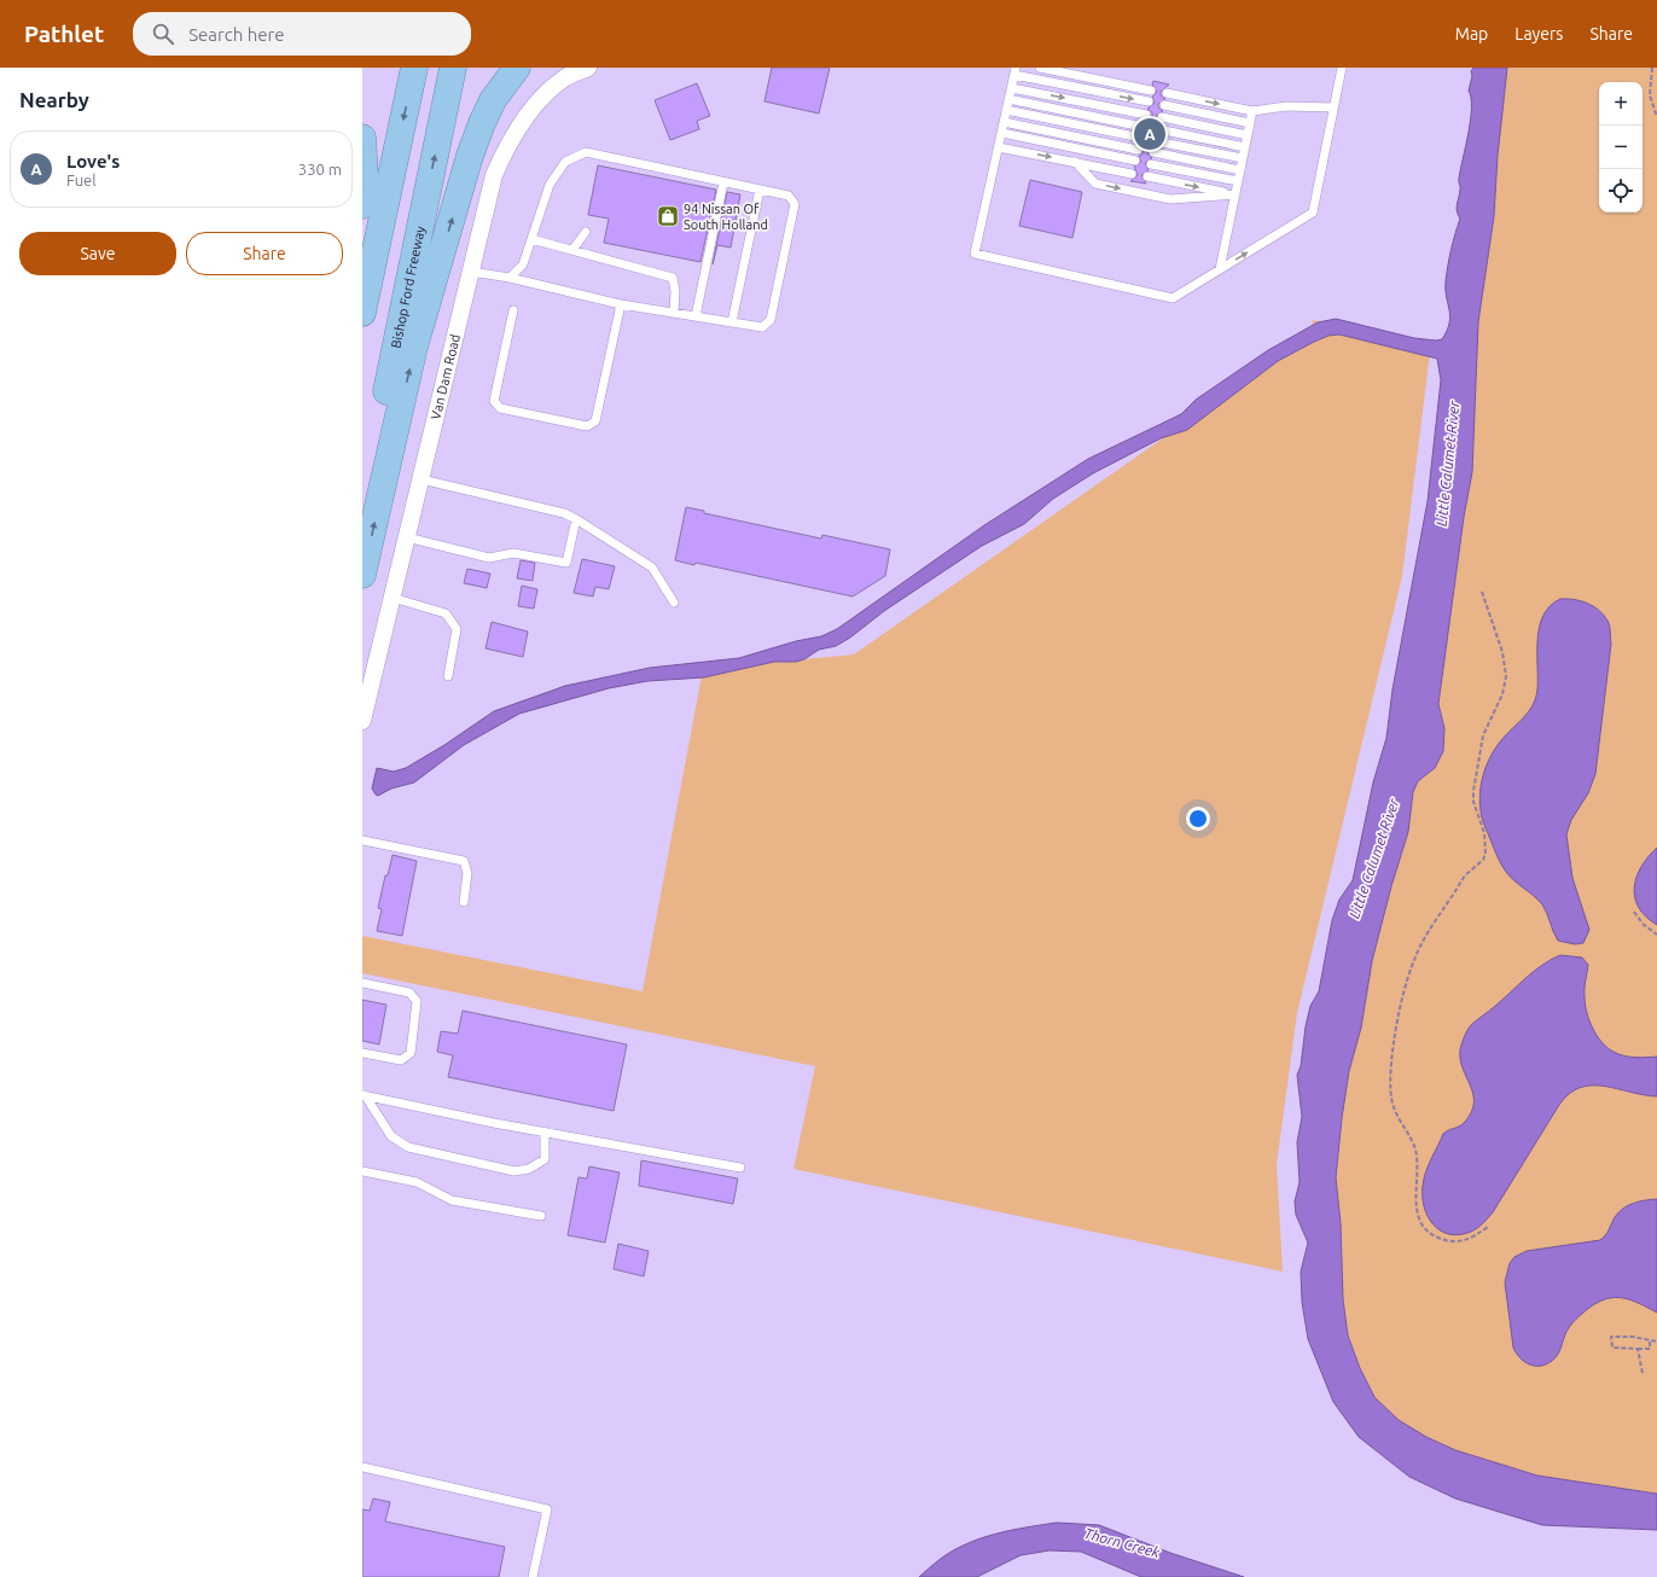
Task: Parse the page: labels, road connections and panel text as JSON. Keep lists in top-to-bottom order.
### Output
{
  "streets": {
    "highway": ["Bishop Ford Freeway"],
    "street": ["Van Dam Road"]
  },
  "water": ["Little Calumet River", "Thorn Creek"],
  "places": {
    "shop": ["94 Nissan Of South Holland"]
  },
  "page": {
    "header": "Pathlet",
    "search": "Search here",
    "nav": ["Map", "Layers", "Share"],
    "heading": "Nearby",
    "map_buttons": ["+", "−"],
    "pins": "A",
    "list": [
      {
        "mark": "A",
        "name": "Love's",
        "note": "Fuel",
        "value": "330 m"
      }
    ],
    "buttons": ["Save", "Share"]
  }
}
